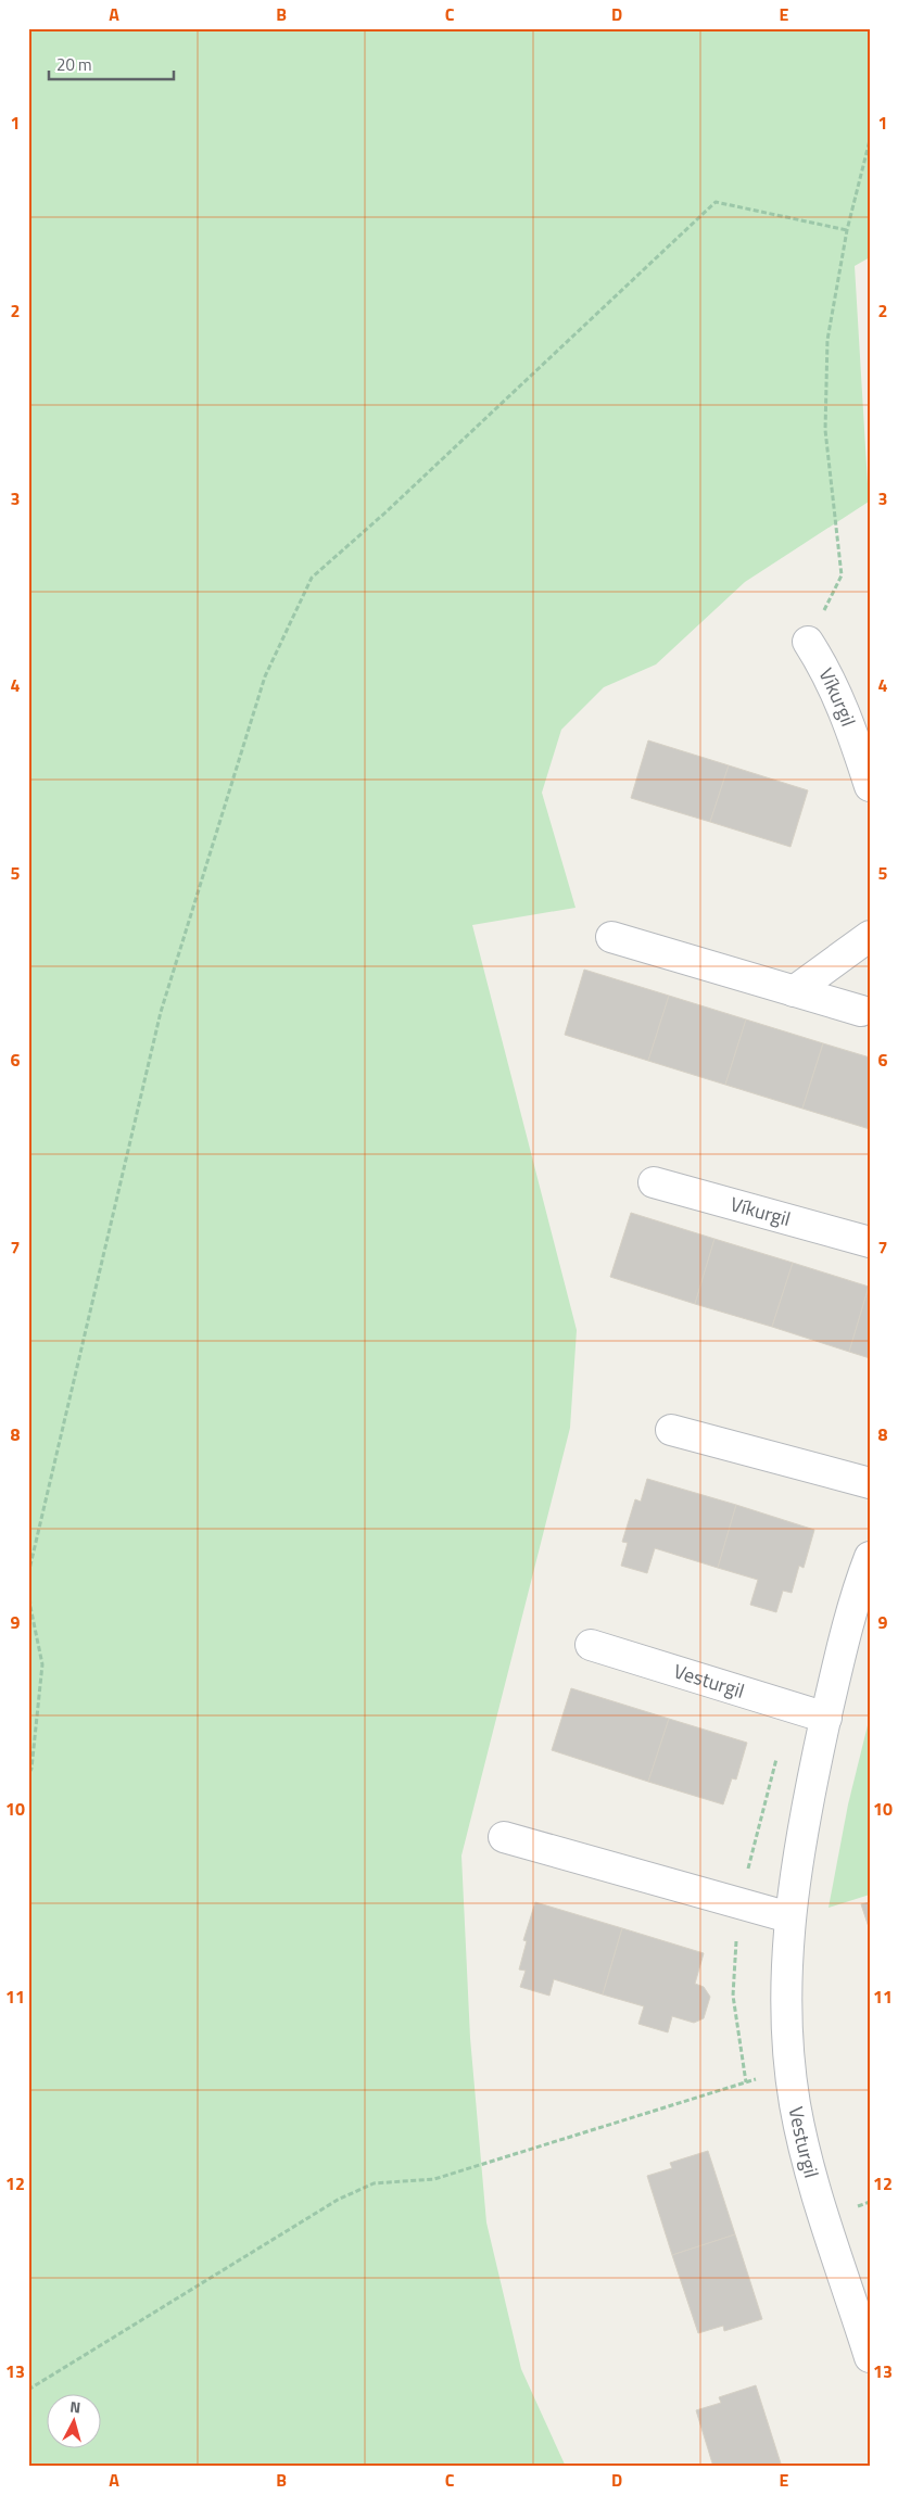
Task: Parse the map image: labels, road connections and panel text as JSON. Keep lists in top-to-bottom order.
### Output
{
  "streets": {
    "street": ["Víkurgil", "Vesturgil"]
  },
  "scale_bar": "20 m",
  "north": "top",
  "grid": {
    "columns": [
      "A",
      "B",
      "C",
      "D",
      "E"
    ],
    "rows": [
      "1",
      "2",
      "3",
      "4",
      "5",
      "6",
      "7",
      "8",
      "9",
      "10",
      "11",
      "12",
      "13"
    ]
  }
}
